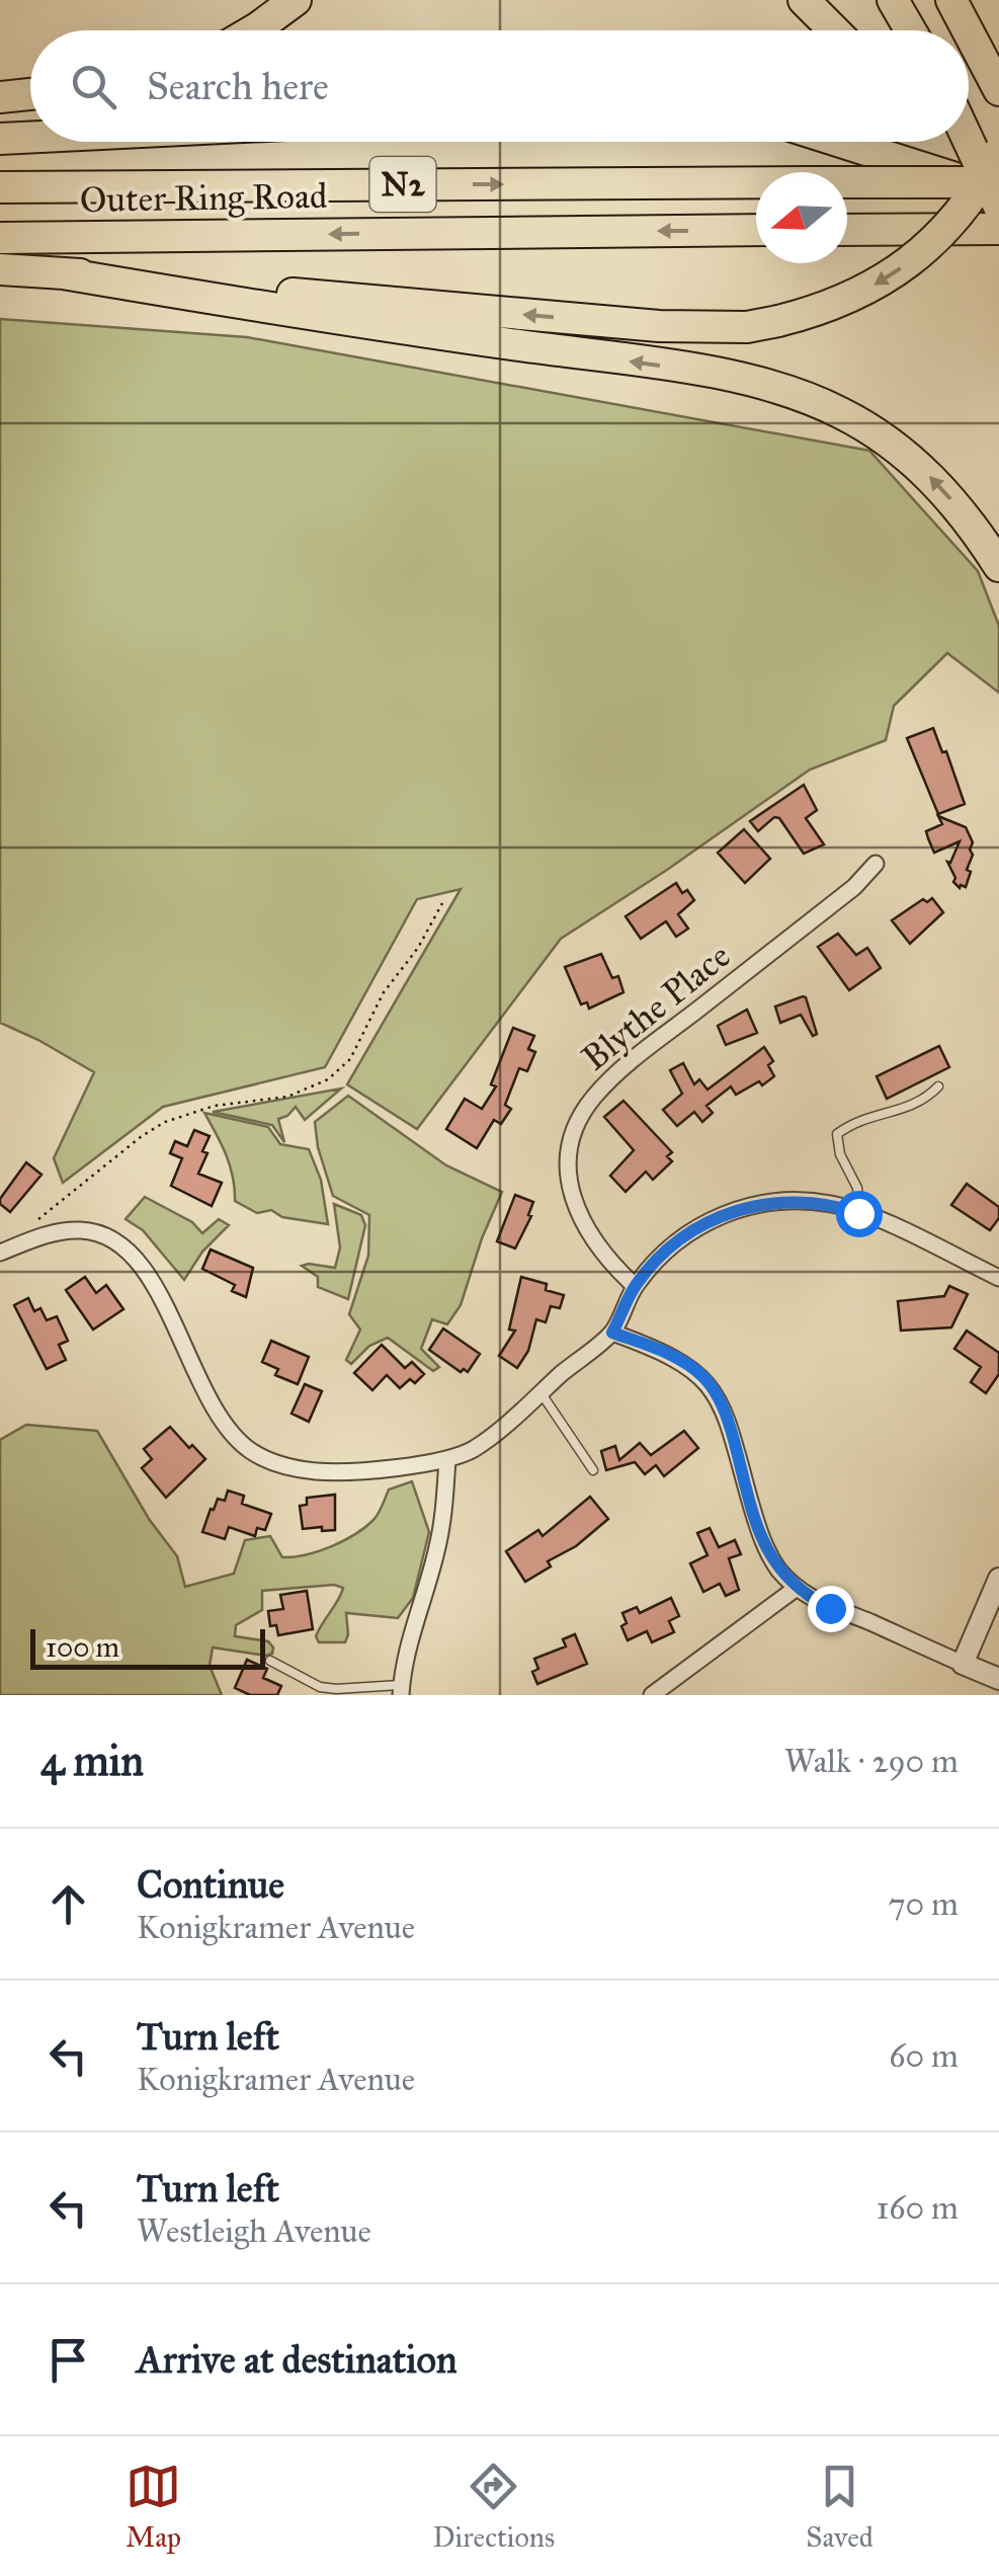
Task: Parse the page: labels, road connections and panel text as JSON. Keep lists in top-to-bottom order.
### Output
{
  "streets": {
    "highway": ["N2", "Outer Ring Road"],
    "street": ["Blythe Place"]
  },
  "scale_bar": "100 m",
  "north": "left",
  "page": {
    "search": "Search here",
    "scale": "100 m",
    "heading": ["4 min", "Walk · 290 m"],
    "list": [
      ["Continue", "Konigkramer Avenue", "70 m"],
      ["Turn left", "Konigkramer Avenue", "60 m"],
      ["Turn left", "Westleigh Avenue", "160 m"],
      "Arrive at destination"
    ],
    "nav": ["Map", "Directions", "Saved"]
  }
}
